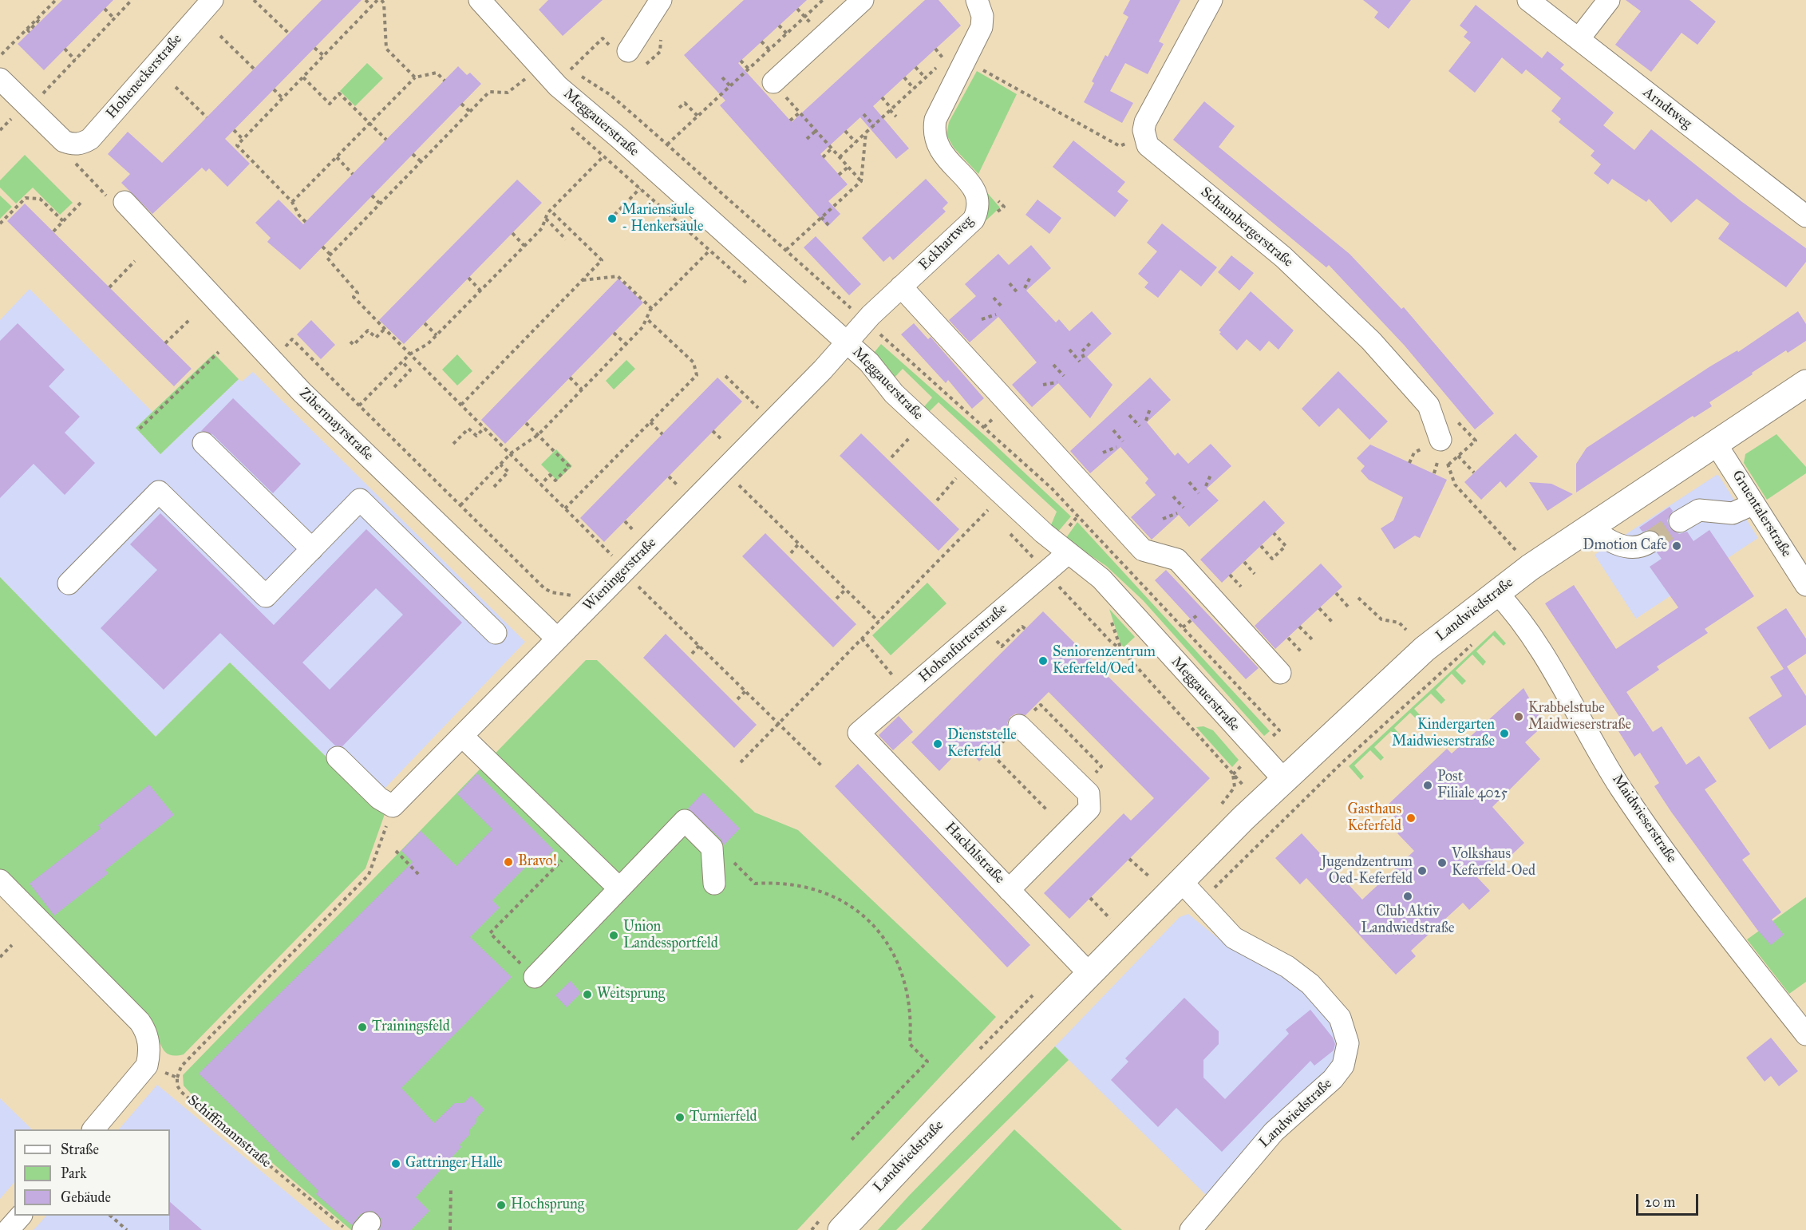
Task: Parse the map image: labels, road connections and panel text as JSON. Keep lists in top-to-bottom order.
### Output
{
  "streets": {
    "main road": ["Landwiedstraße"],
    "street": [
      "Hoheneckerstraße",
      "Arndtweg",
      "Meggauerstraße",
      "Schaunbergerstraße",
      "Eckhartweg",
      "Zibermayrstraße",
      "Gruentalerstraße",
      "Wieningerstraße",
      "Hohenfurterstraße",
      "Maidwieserstraße",
      "Hackhlstraße"
    ],
    "path": ["Schiffmannstraße"]
  },
  "crossings": [
    ["Meggauerstraße", "Eckhartweg"],
    ["Meggauerstraße", "Wieningerstraße"],
    ["Meggauerstraße", "Landwiedstraße"],
    ["Meggauerstraße", "Hohenfurterstraße"],
    ["Eckhartweg", "Wieningerstraße"],
    ["Zibermayrstraße", "Wieningerstraße"],
    ["Gruentalerstraße", "Landwiedstraße"],
    ["Landwiedstraße", "Maidwieserstraße"],
    ["Landwiedstraße", "Hackhlstraße"],
    ["Hohenfurterstraße", "Hackhlstraße"]
  ],
  "places": [
    "Mariensäule - Henkersäule",
    "Dmotion Cafe",
    "Seniorenzentrum Keferfeld/Oed",
    "Krabbelstube Maidwieserstraße",
    "Kindergarten Maidwieserstraße",
    "Dienststelle Keferfeld",
    "Post Filiale 4025",
    "Gasthaus Keferfeld",
    "Bravo!",
    "Volkshaus Keferfeld-Oed",
    "Jugendzentrum Oed-Keferfeld",
    "Club Aktiv Landwiedstraße",
    "Union Landessportfeld",
    "Weitsprung",
    "Trainingsfeld",
    "Turnierfeld",
    "Gattringer Halle",
    "Hochsprung"
  ],
  "legend": ["Straße", "Park", "Gebäude"],
  "scale_bar": "20 m"
}
